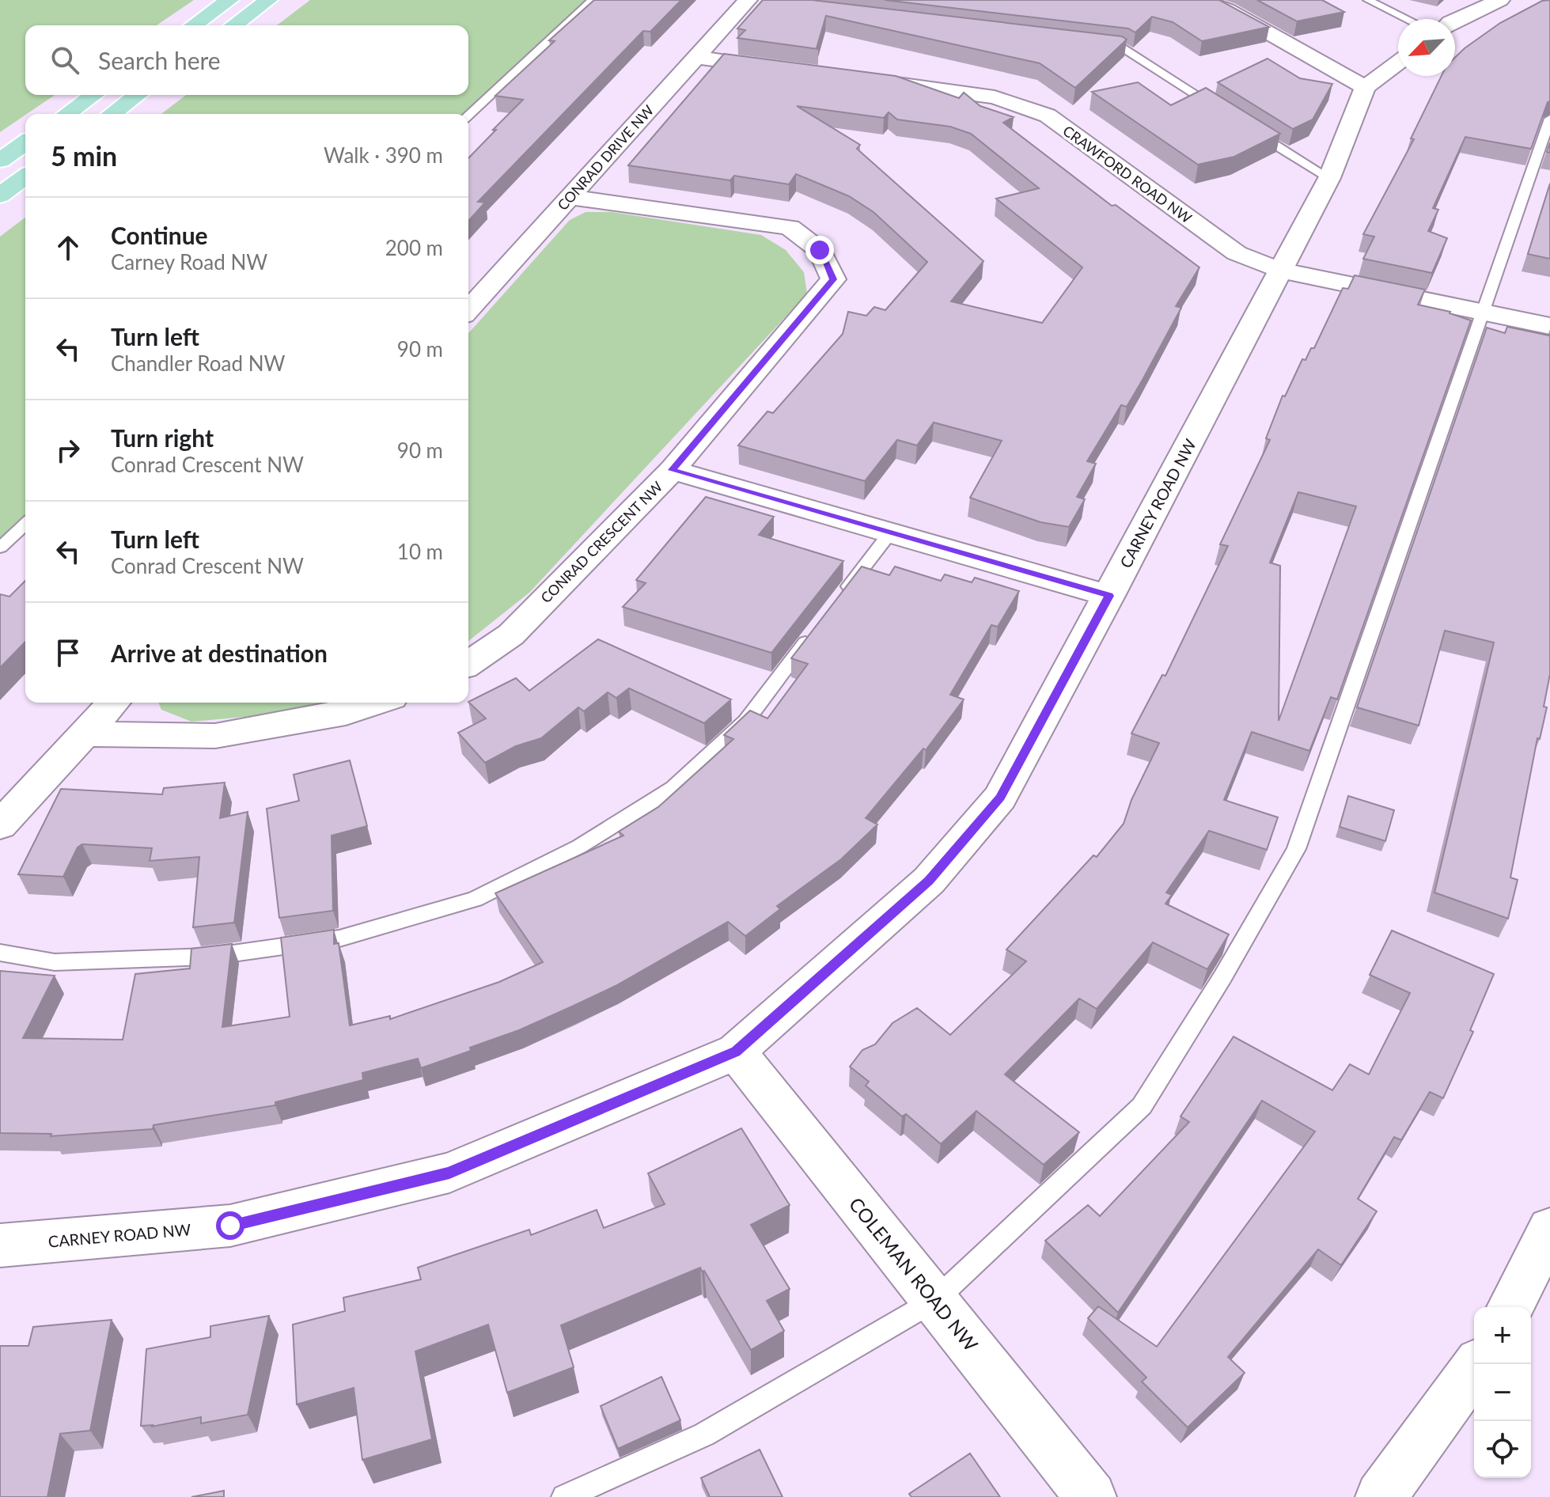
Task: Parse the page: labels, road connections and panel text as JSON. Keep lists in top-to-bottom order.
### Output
{
  "streets": {
    "street": [
      "CONRAD DRIVE NW",
      "CRAWFORD ROAD NW",
      "CARNEY ROAD NW",
      "CONRAD CRESCENT NW",
      "COLEMAN ROAD NW"
    ]
  },
  "crossings": [
    ["CONRAD DRIVE NW", "CONRAD CRESCENT NW"],
    ["CRAWFORD ROAD NW", "CARNEY ROAD NW"],
    ["CARNEY ROAD NW", "COLEMAN ROAD NW"]
  ],
  "north": "bottom left",
  "page": {
    "search": "Search here",
    "heading": ["5 min", "Walk · 390 m"],
    "list": [
      ["Continue", "Carney Road NW", "200 m"],
      ["Turn left", "Chandler Road NW", "90 m"],
      ["Turn right", "Conrad Crescent NW", "90 m"],
      ["Turn left", "Conrad Crescent NW", "10 m"],
      "Arrive at destination"
    ],
    "map_buttons": ["+", "−"]
  }
}
